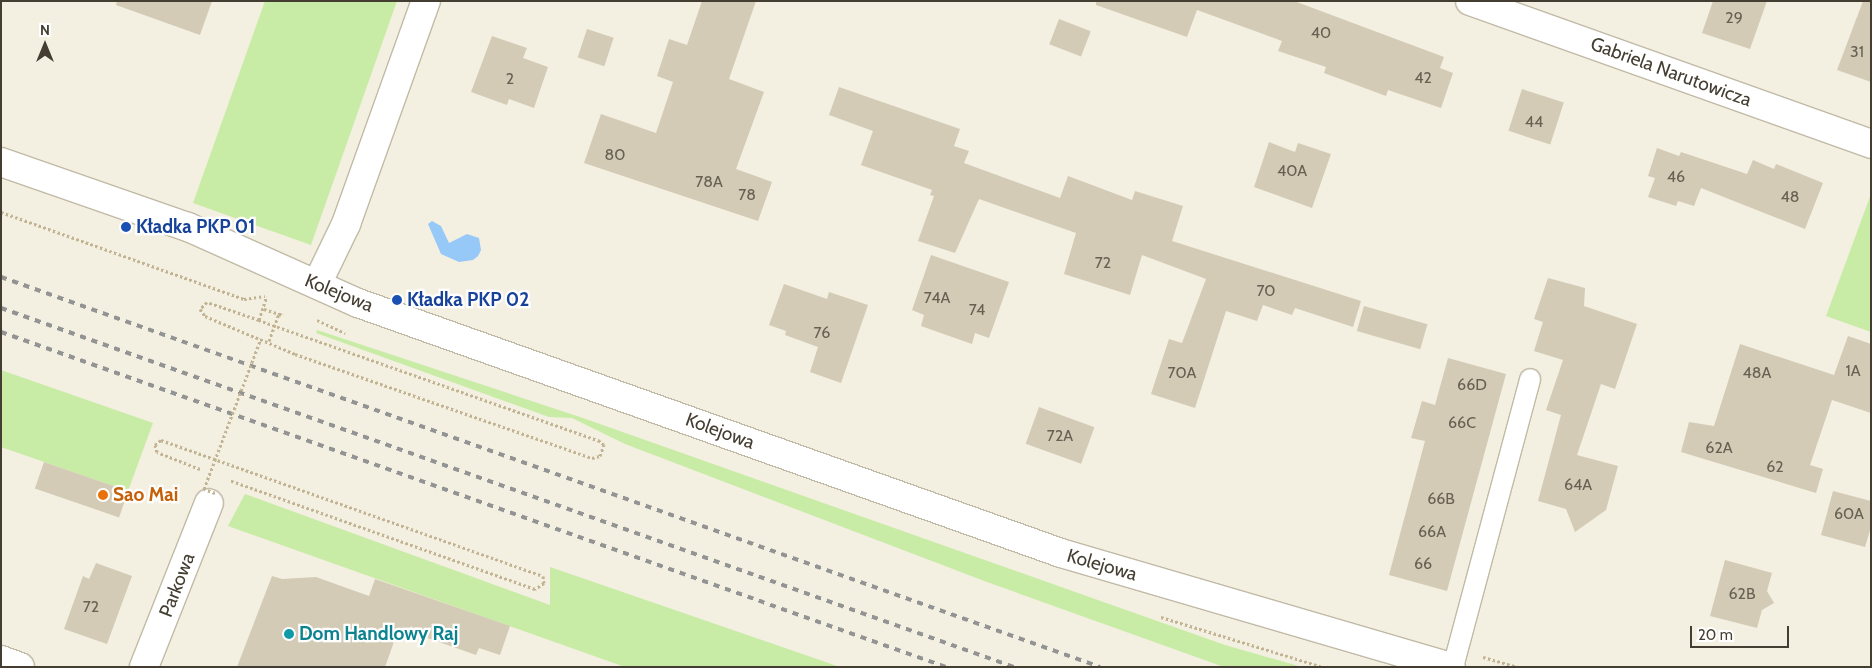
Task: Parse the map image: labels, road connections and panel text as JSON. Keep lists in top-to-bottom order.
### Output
{
  "streets": {
    "street": ["Gabriela Narutowicza", "Kolejowa", "Parkowa"]
  },
  "places": [
    "Kładka PKP 01",
    "Kładka PKP 02",
    "Sao Mai",
    "Dom Handlowy Raj"
  ],
  "house_numbers": [
    "29",
    "40",
    "31",
    "42",
    "2",
    "44",
    "80",
    "40A",
    "46",
    "78A",
    "78",
    "48",
    "72",
    "70",
    "74A",
    "74",
    "76",
    "1A",
    "70A",
    "48A",
    "66D",
    "66C",
    "72A",
    "62A",
    "62",
    "64A",
    "66B",
    "60A",
    "66A",
    "66",
    "62B",
    "72"
  ],
  "scale_bar": "20 m",
  "north": "top"
}
